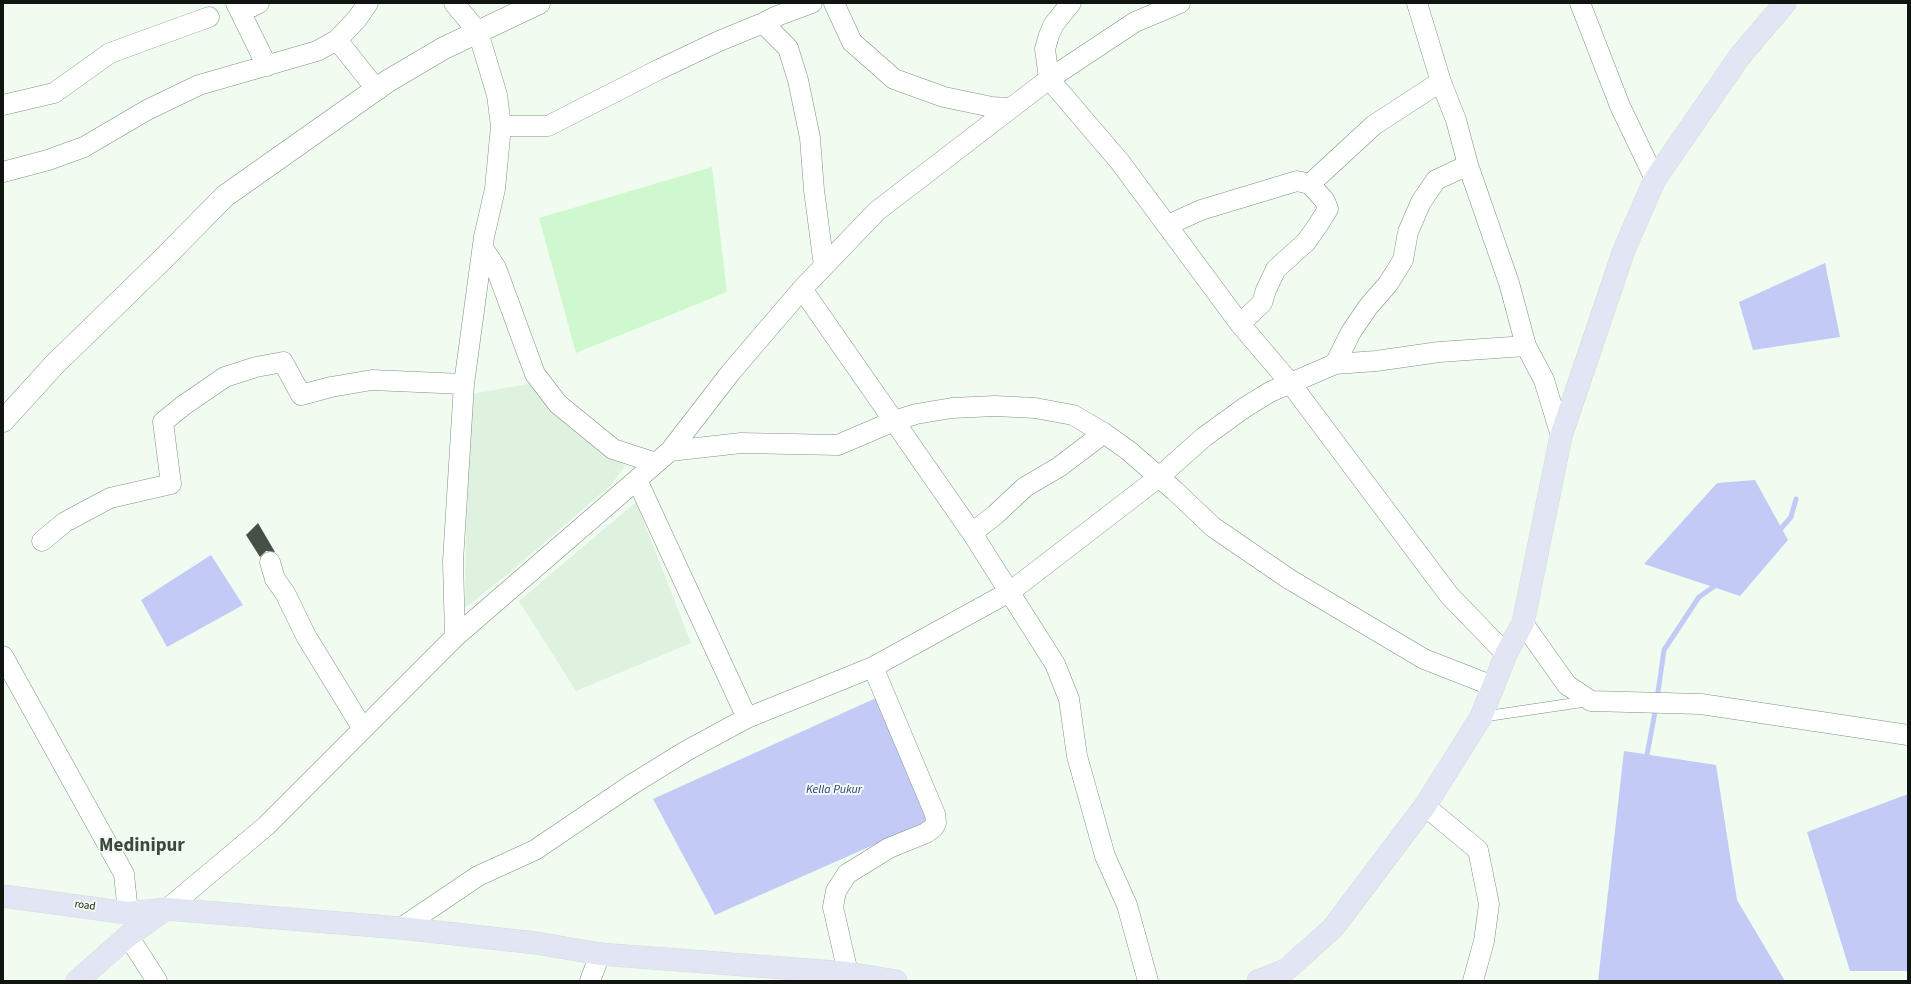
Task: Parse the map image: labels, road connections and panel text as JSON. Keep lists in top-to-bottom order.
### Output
{
  "streets": {
    "main road": ["road"]
  },
  "districts": ["Medinipur"],
  "water": ["Kella Pukur"]
}
